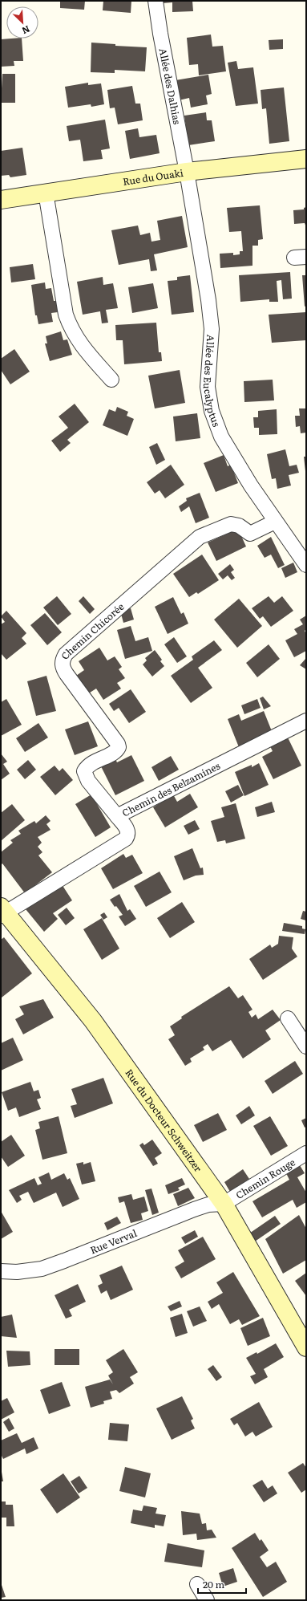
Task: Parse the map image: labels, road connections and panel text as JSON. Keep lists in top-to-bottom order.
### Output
{
  "streets": {
    "main road": ["Rue du Ouaki", "Rue du Docteur Schweitzer"],
    "street": [
      "Allée des Dalhias",
      "Allée des Eucalyptus",
      "Chemin Chicorée",
      "Chemin des Belzamines",
      "Chemin Rouge",
      "Rue Verval"
    ]
  },
  "crossings": [
    ["Allée des Dalhias", "Rue du Ouaki"],
    ["Allée des Dalhias", "Allée des Eucalyptus"],
    ["Rue du Ouaki", "Allée des Eucalyptus"],
    ["Allée des Eucalyptus", "Chemin Chicorée"],
    ["Chemin Chicorée", "Chemin des Belzamines"],
    ["Chemin des Belzamines", "Rue du Docteur Schweitzer"],
    ["Rue du Docteur Schweitzer", "Chemin Rouge"],
    ["Rue du Docteur Schweitzer", "Rue Verval"],
    ["Chemin Rouge", "Rue Verval"]
  ],
  "scale_bar": "20 m",
  "north": "bottom right"
}
